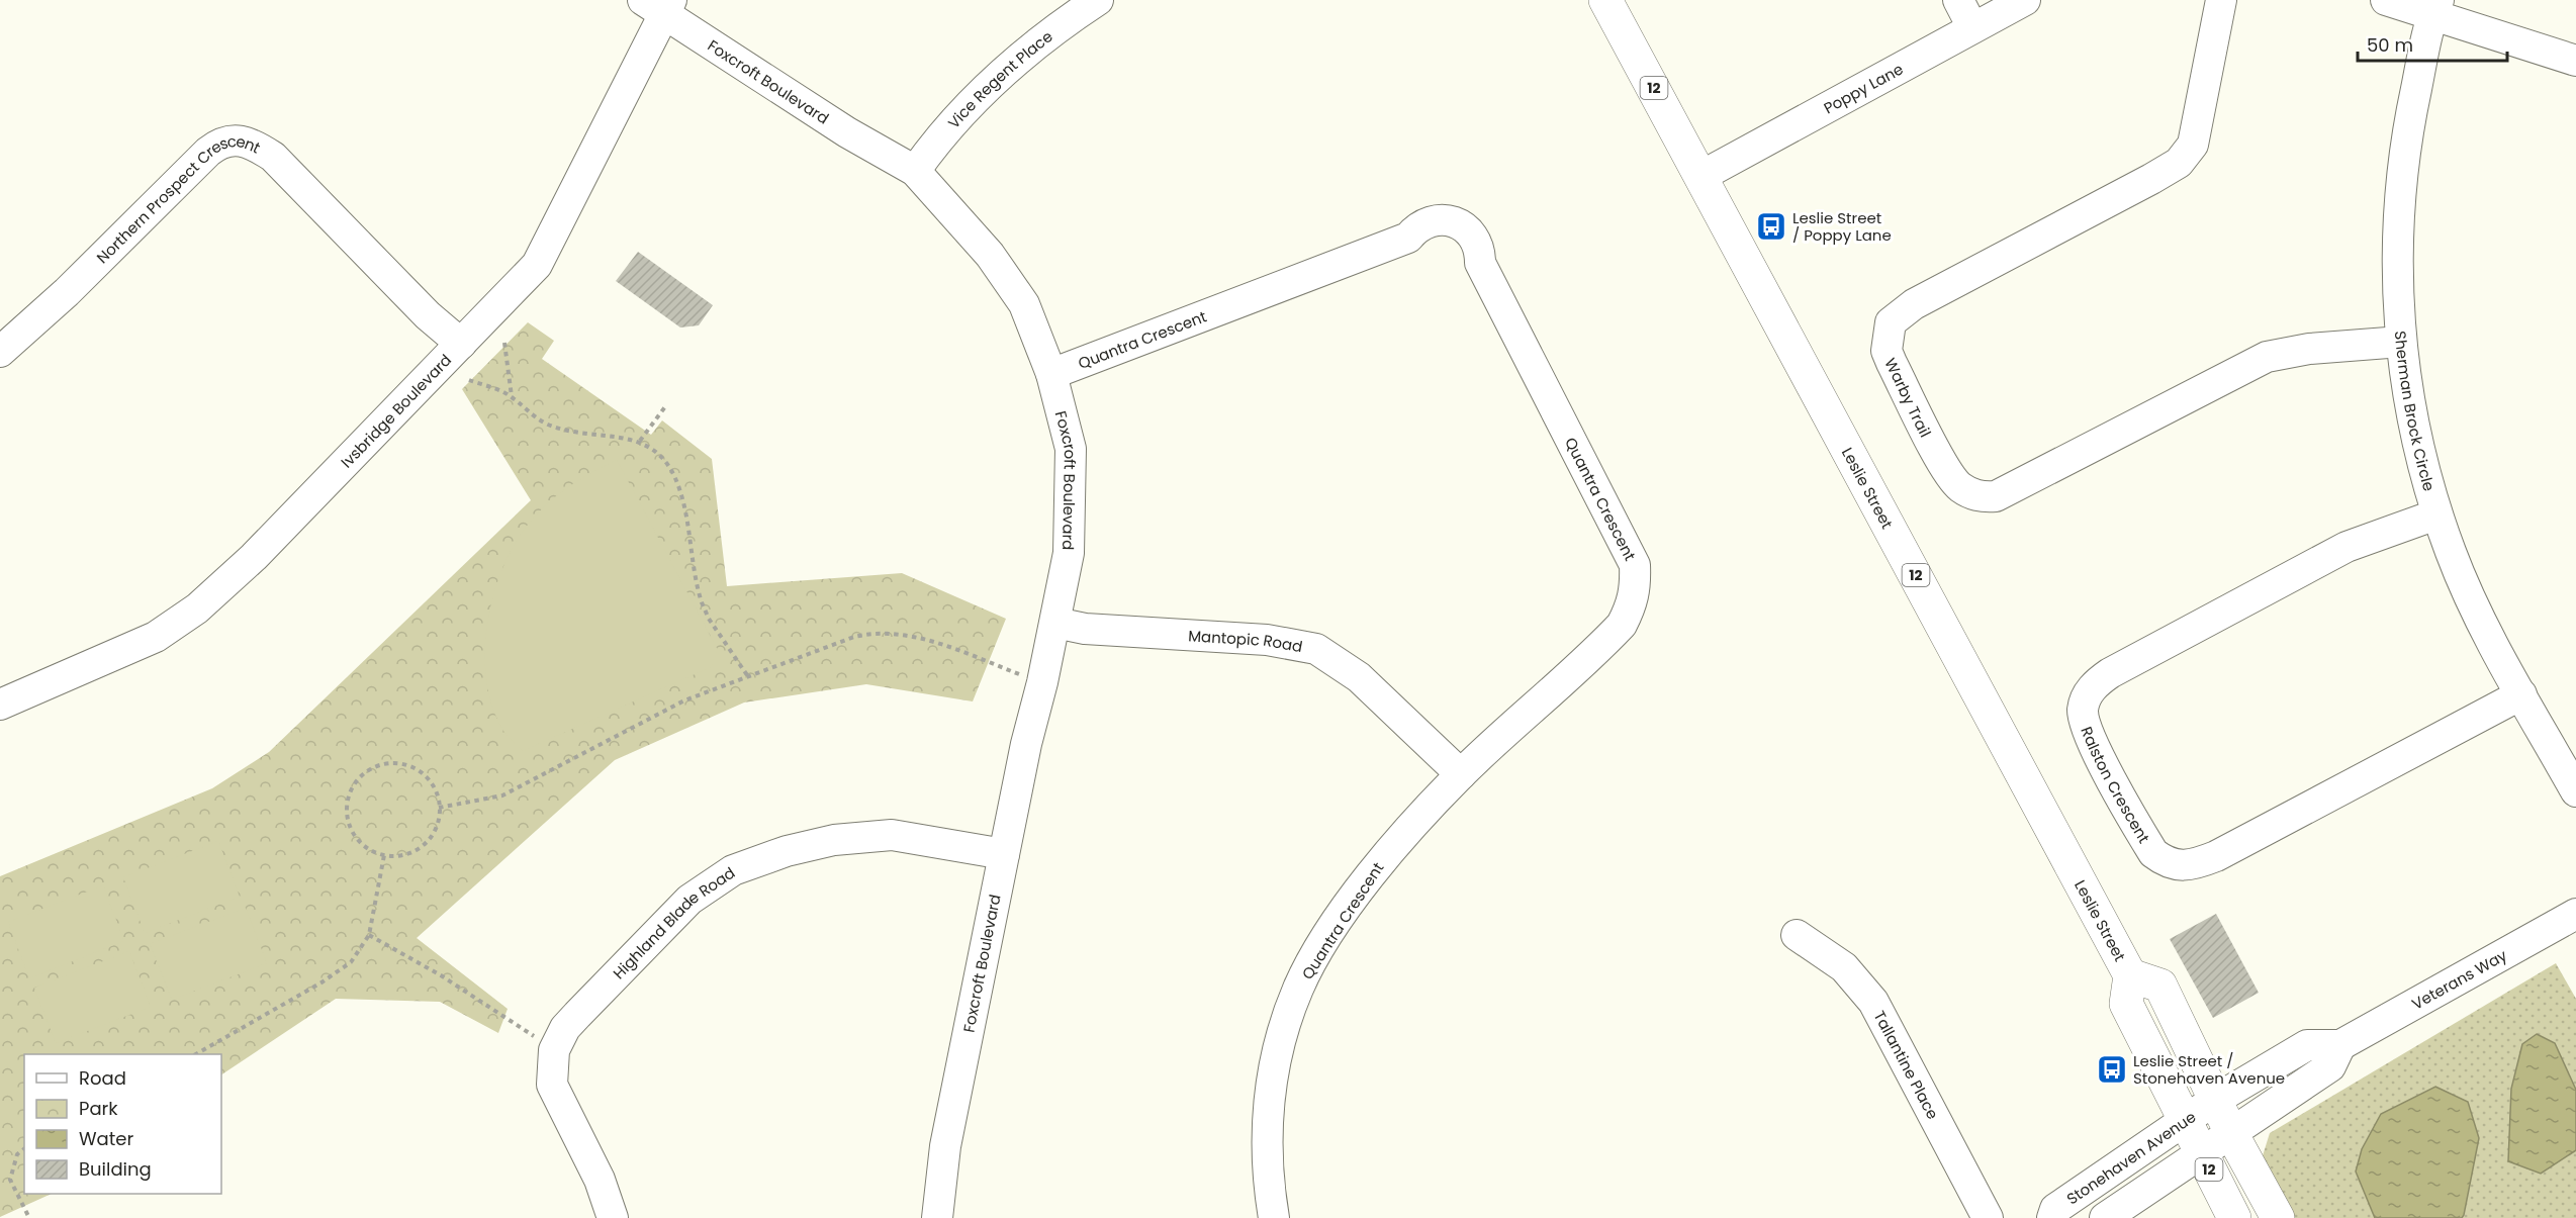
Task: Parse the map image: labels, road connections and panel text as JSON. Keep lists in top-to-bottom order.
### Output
{
  "streets": {
    "main road": ["12", "Leslie Street"],
    "street": [
      "Vice Regent Place",
      "Foxcroft Boulevard",
      "Poppy Lane",
      "Northern Prospect Crescent",
      "Quantra Crescent",
      "Warby Trail",
      "Ivsbridge Boulevard",
      "Sherman Brock Circle",
      "Mantopic Road",
      "Ralston Crescent",
      "Highland Blade Road",
      "Veterans Way",
      "Tallantine Place",
      "Stonehaven Avenue"
    ]
  },
  "crossings": [
    ["Vice Regent Place", "Foxcroft Boulevard"],
    ["Foxcroft Boulevard", "Quantra Crescent"],
    ["Foxcroft Boulevard", "Ivsbridge Boulevard"],
    ["Foxcroft Boulevard", "Mantopic Road"],
    ["Foxcroft Boulevard", "Highland Blade Road"],
    ["Poppy Lane", "Leslie Street"],
    ["Northern Prospect Crescent", "Ivsbridge Boulevard"],
    ["Quantra Crescent", "Mantopic Road"],
    ["Warby Trail", "Sherman Brock Circle"],
    ["Sherman Brock Circle", "Ralston Crescent"],
    ["Leslie Street", "Veterans Way"],
    ["Leslie Street", "Stonehaven Avenue"],
    ["Veterans Way", "Stonehaven Avenue"]
  ],
  "places": {
    "bus stop": ["Leslie Street / Poppy Lane", "Leslie Street / Stonehaven Avenue"]
  },
  "legend": [
    "Road",
    "Park",
    "Water",
    "Building"
  ],
  "scale_bar": "50 m"
}
